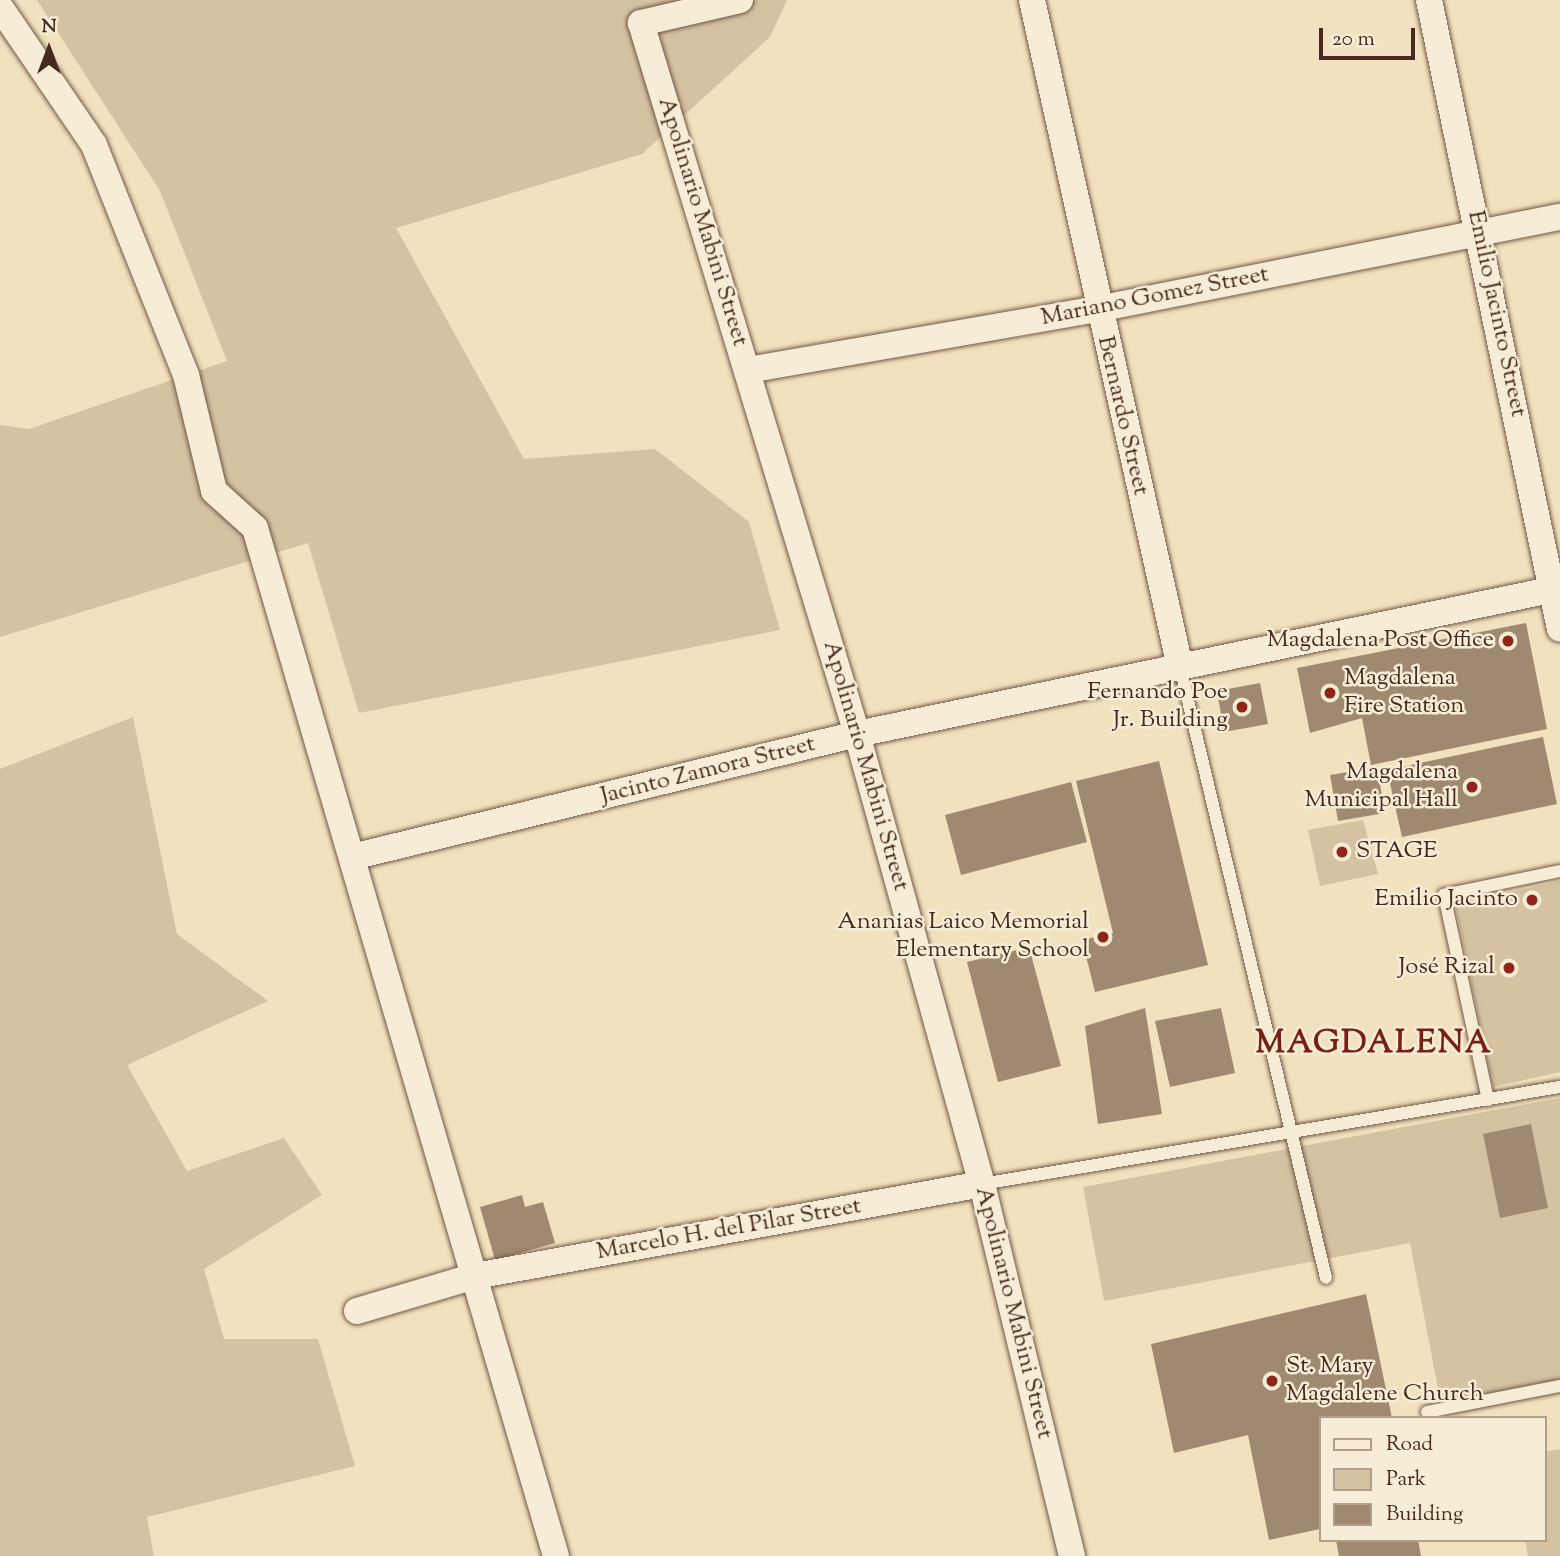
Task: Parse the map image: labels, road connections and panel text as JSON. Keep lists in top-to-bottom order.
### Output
{
  "streets": {
    "street": [
      "Apolinario Mabini Street",
      "Mariano Gomez Street",
      "Emilio Jacinto Street",
      "Bernardo Street",
      "Jacinto Zamora Street",
      "Marcelo H. del Pilar Street"
    ]
  },
  "crossings": [
    ["Apolinario Mabini Street", "Mariano Gomez Street"],
    ["Apolinario Mabini Street", "Jacinto Zamora Street"],
    ["Apolinario Mabini Street", "Marcelo H. del Pilar Street"],
    ["Mariano Gomez Street", "Emilio Jacinto Street"],
    ["Mariano Gomez Street", "Bernardo Street"],
    ["Emilio Jacinto Street", "Jacinto Zamora Street"],
    ["Bernardo Street", "Jacinto Zamora Street"]
  ],
  "districts": ["MAGDALENA"],
  "places": [
    "Magdalena Post Office",
    "Magdalena Fire Station",
    "Fernando Poe Jr. Building",
    "Magdalena Municipal Hall",
    "STAGE",
    "Emilio Jacinto",
    "Ananias Laico Memorial Elementary School",
    "José Rizal",
    "St. Mary Magdalene Church"
  ],
  "legend": ["Road", "Park", "Building"],
  "scale_bar": "20 m",
  "north": "top"
}
